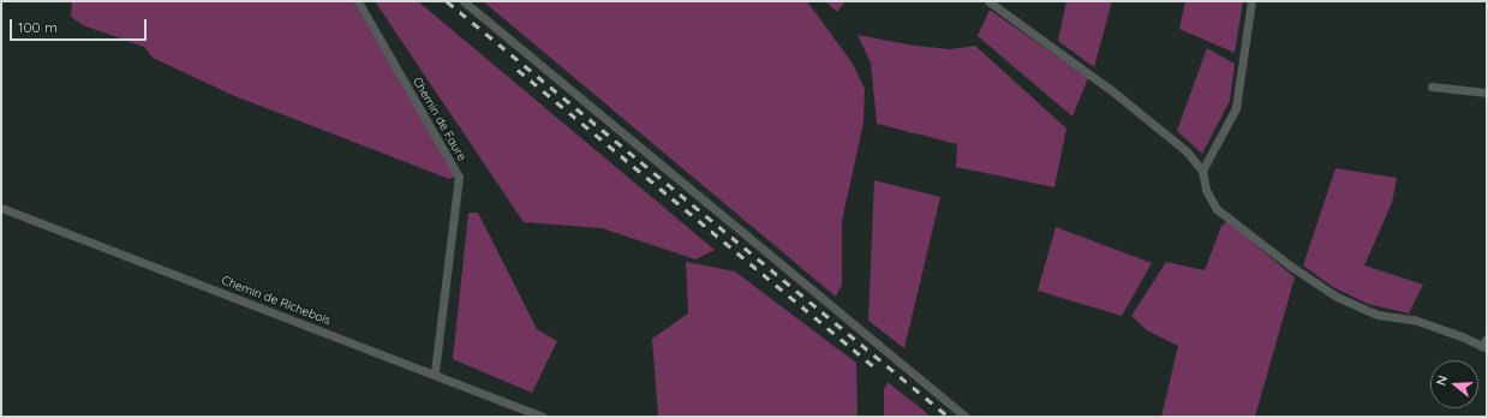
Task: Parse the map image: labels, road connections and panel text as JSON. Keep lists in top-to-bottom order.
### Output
{
  "streets": {
    "street": ["Chemin de Faure", "Chemin de Richebois"]
  },
  "crossings": [
    ["Chemin de Faure", "Chemin de Richebois"]
  ],
  "scale_bar": "100 m",
  "north": "left"
}
